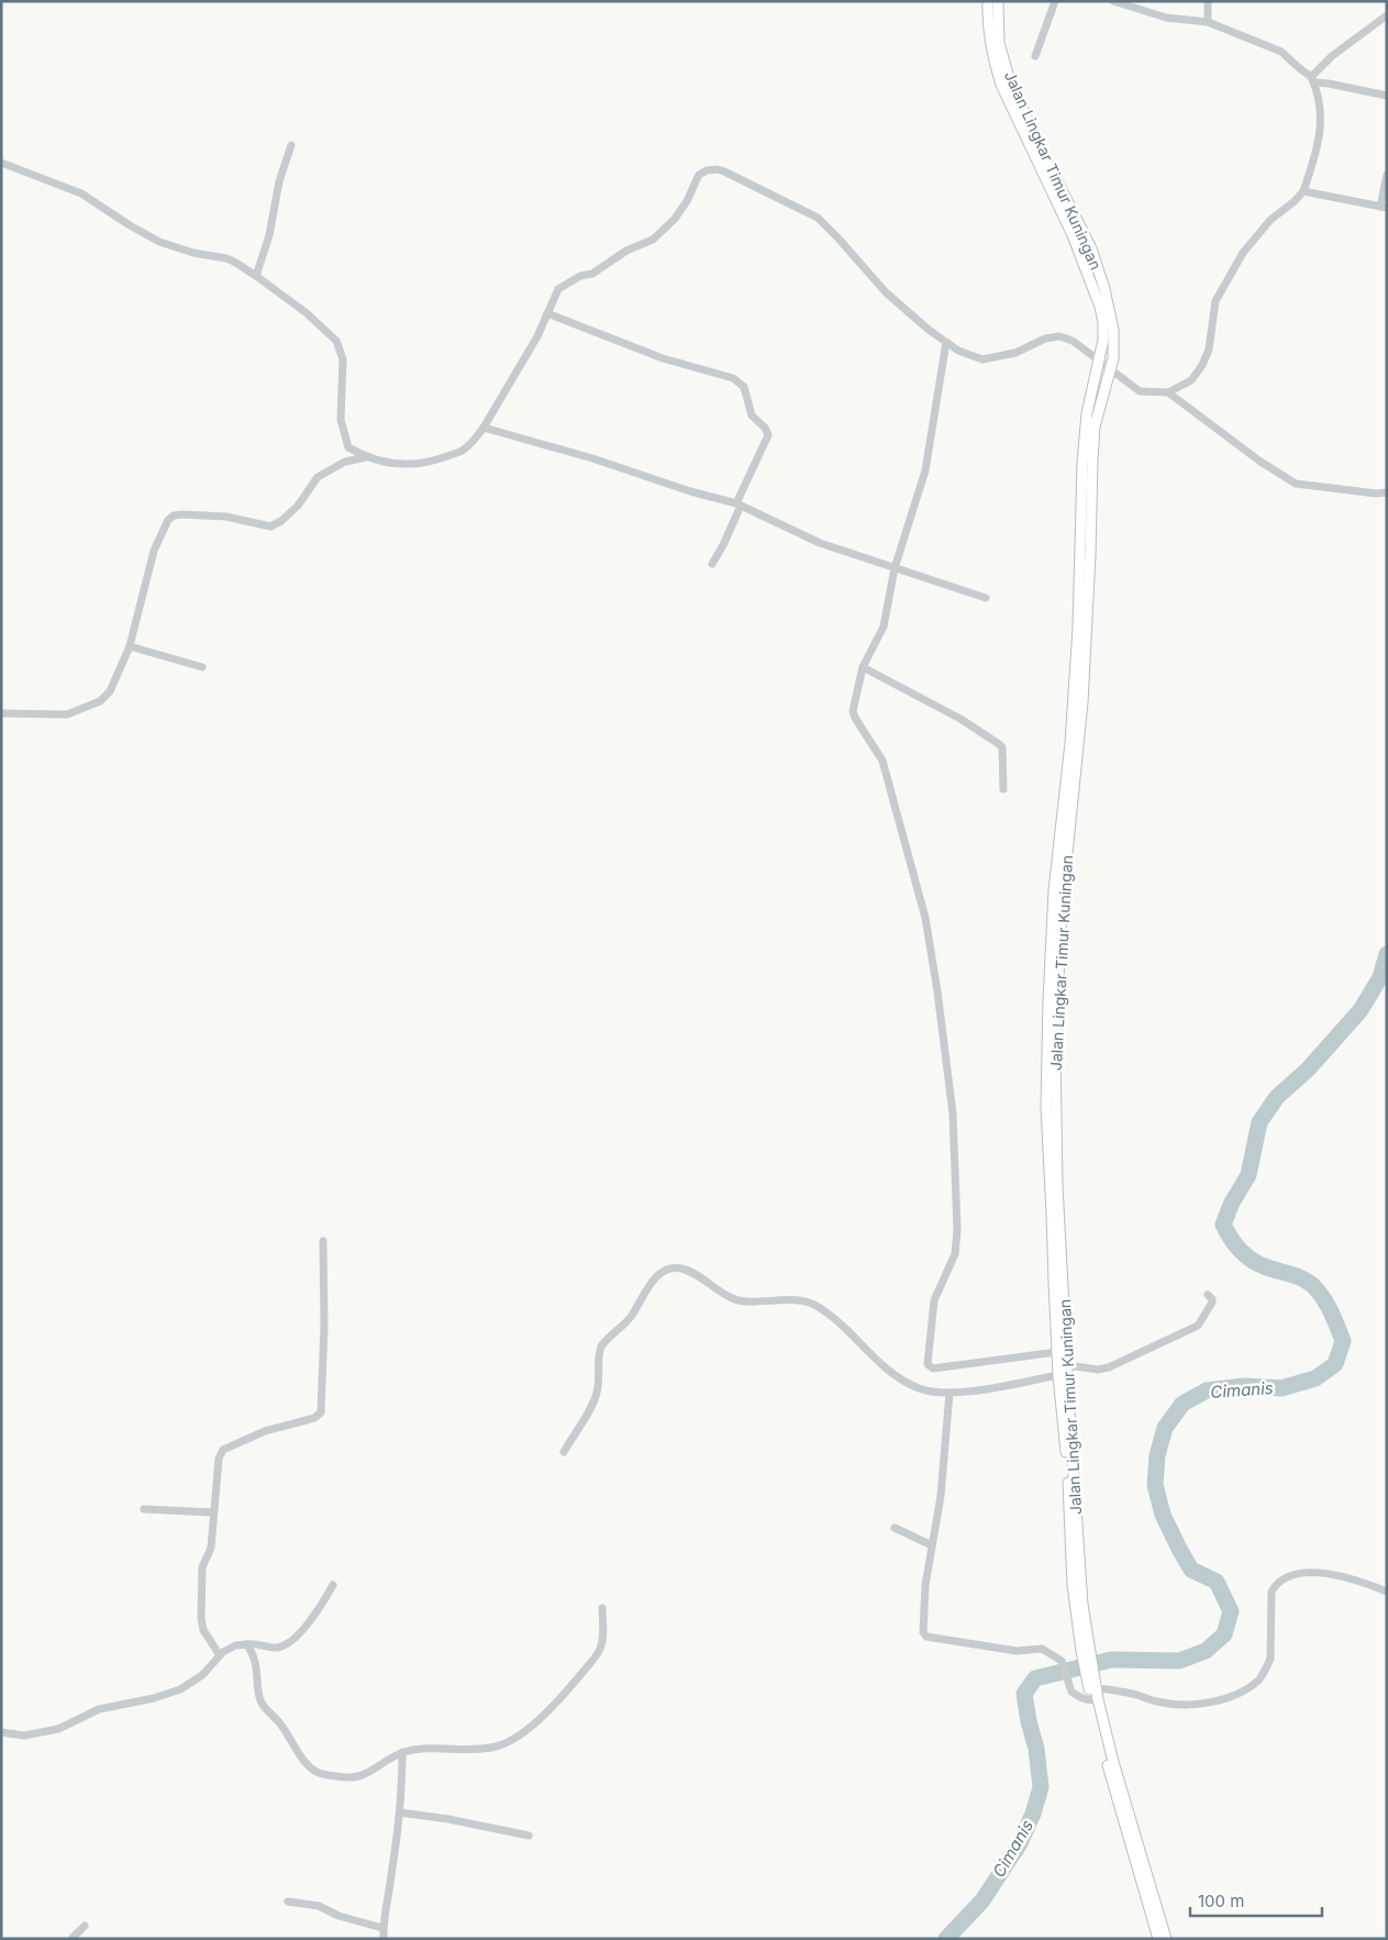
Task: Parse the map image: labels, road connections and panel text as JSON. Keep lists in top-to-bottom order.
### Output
{
  "streets": {
    "main road": ["Jalan Lingkar Timur Kuningan"]
  },
  "water": ["Cimanis"],
  "scale_bar": "100 m"
}
